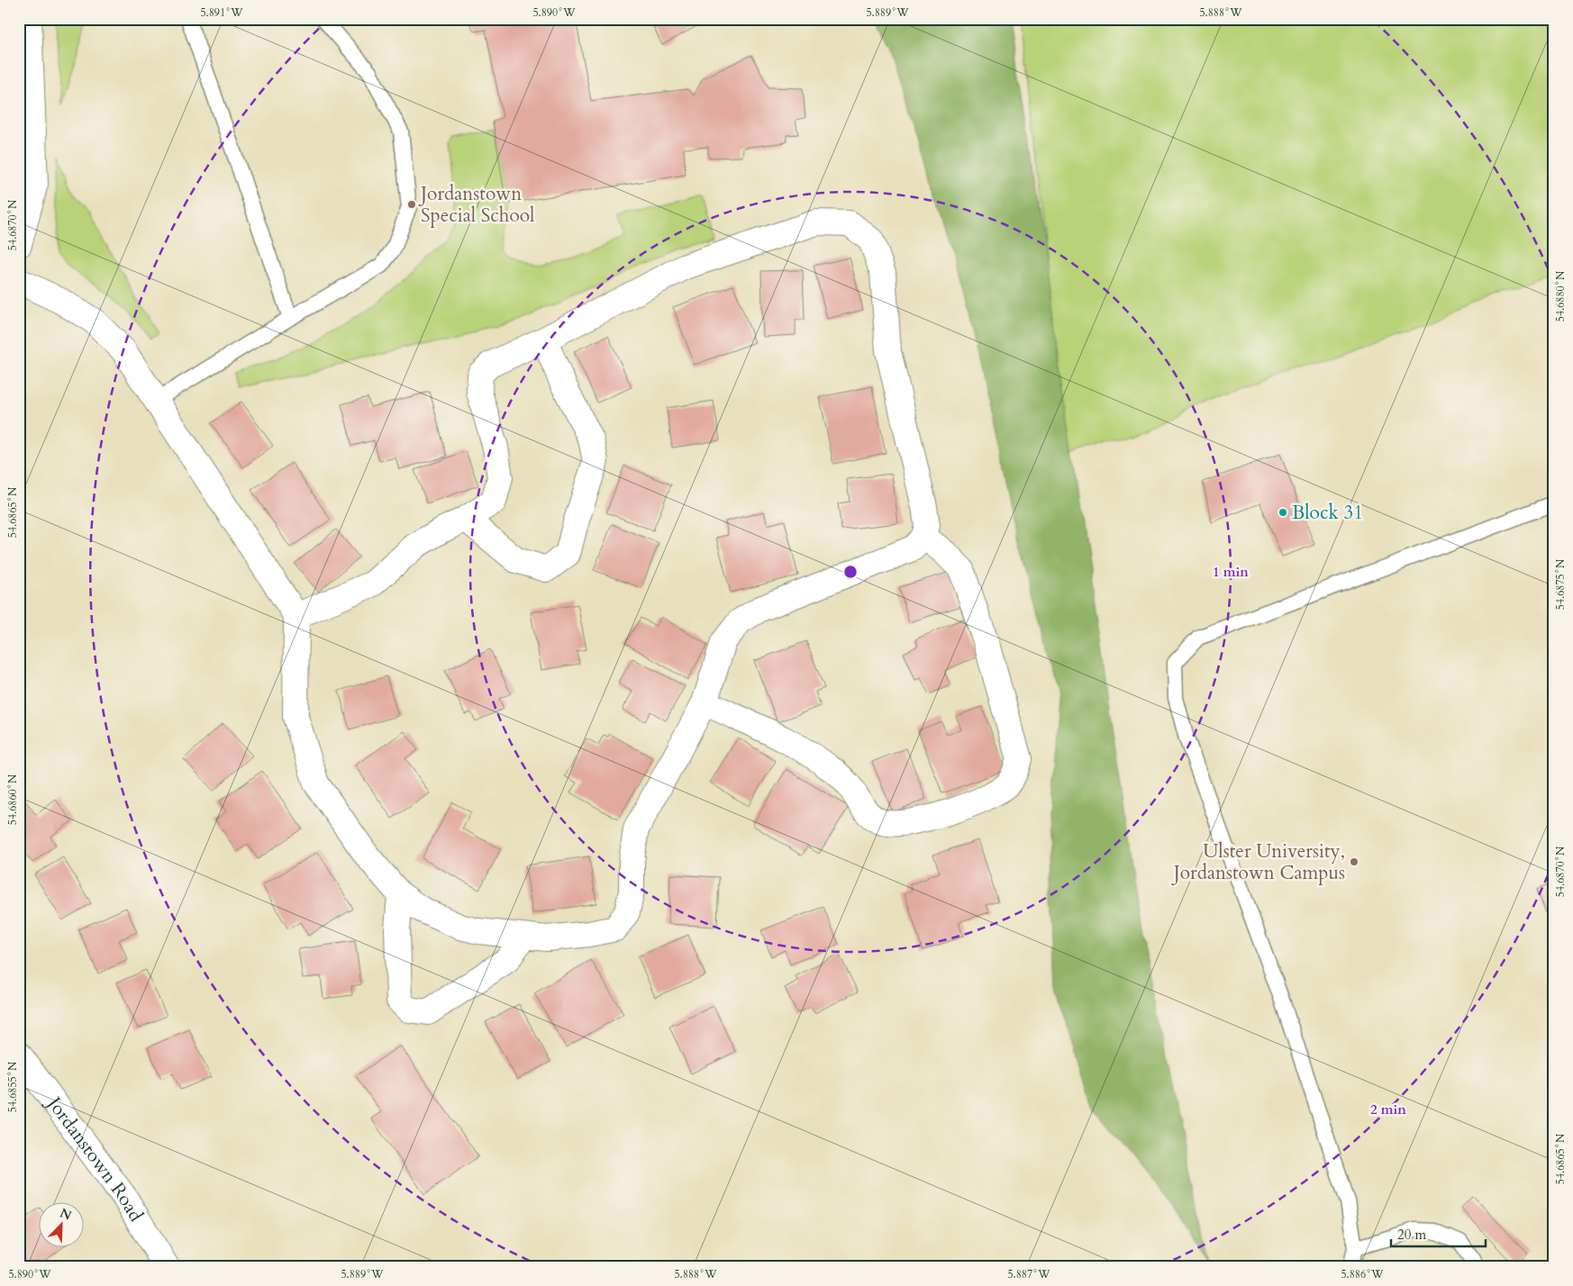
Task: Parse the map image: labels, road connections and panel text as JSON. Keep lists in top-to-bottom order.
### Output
{
  "streets": {
    "street": ["Jordanstown Road"]
  },
  "places": ["Jordanstown Special School", "Block 31", "Ulster University, Jordanstown Campus"],
  "scale_bar": "20 m",
  "north": "top right",
  "coordinates": [
    "5.891°W",
    "5.890°W",
    "5.889°W",
    "5.888°W",
    "54.6870°N",
    "54.6880°N",
    "54.6865°N",
    "54.6875°N",
    "54.6860°N",
    "54.6855°N",
    "5.887°W",
    "5.886°W"
  ],
  "rings": ["1 min", "2 min"]
}
